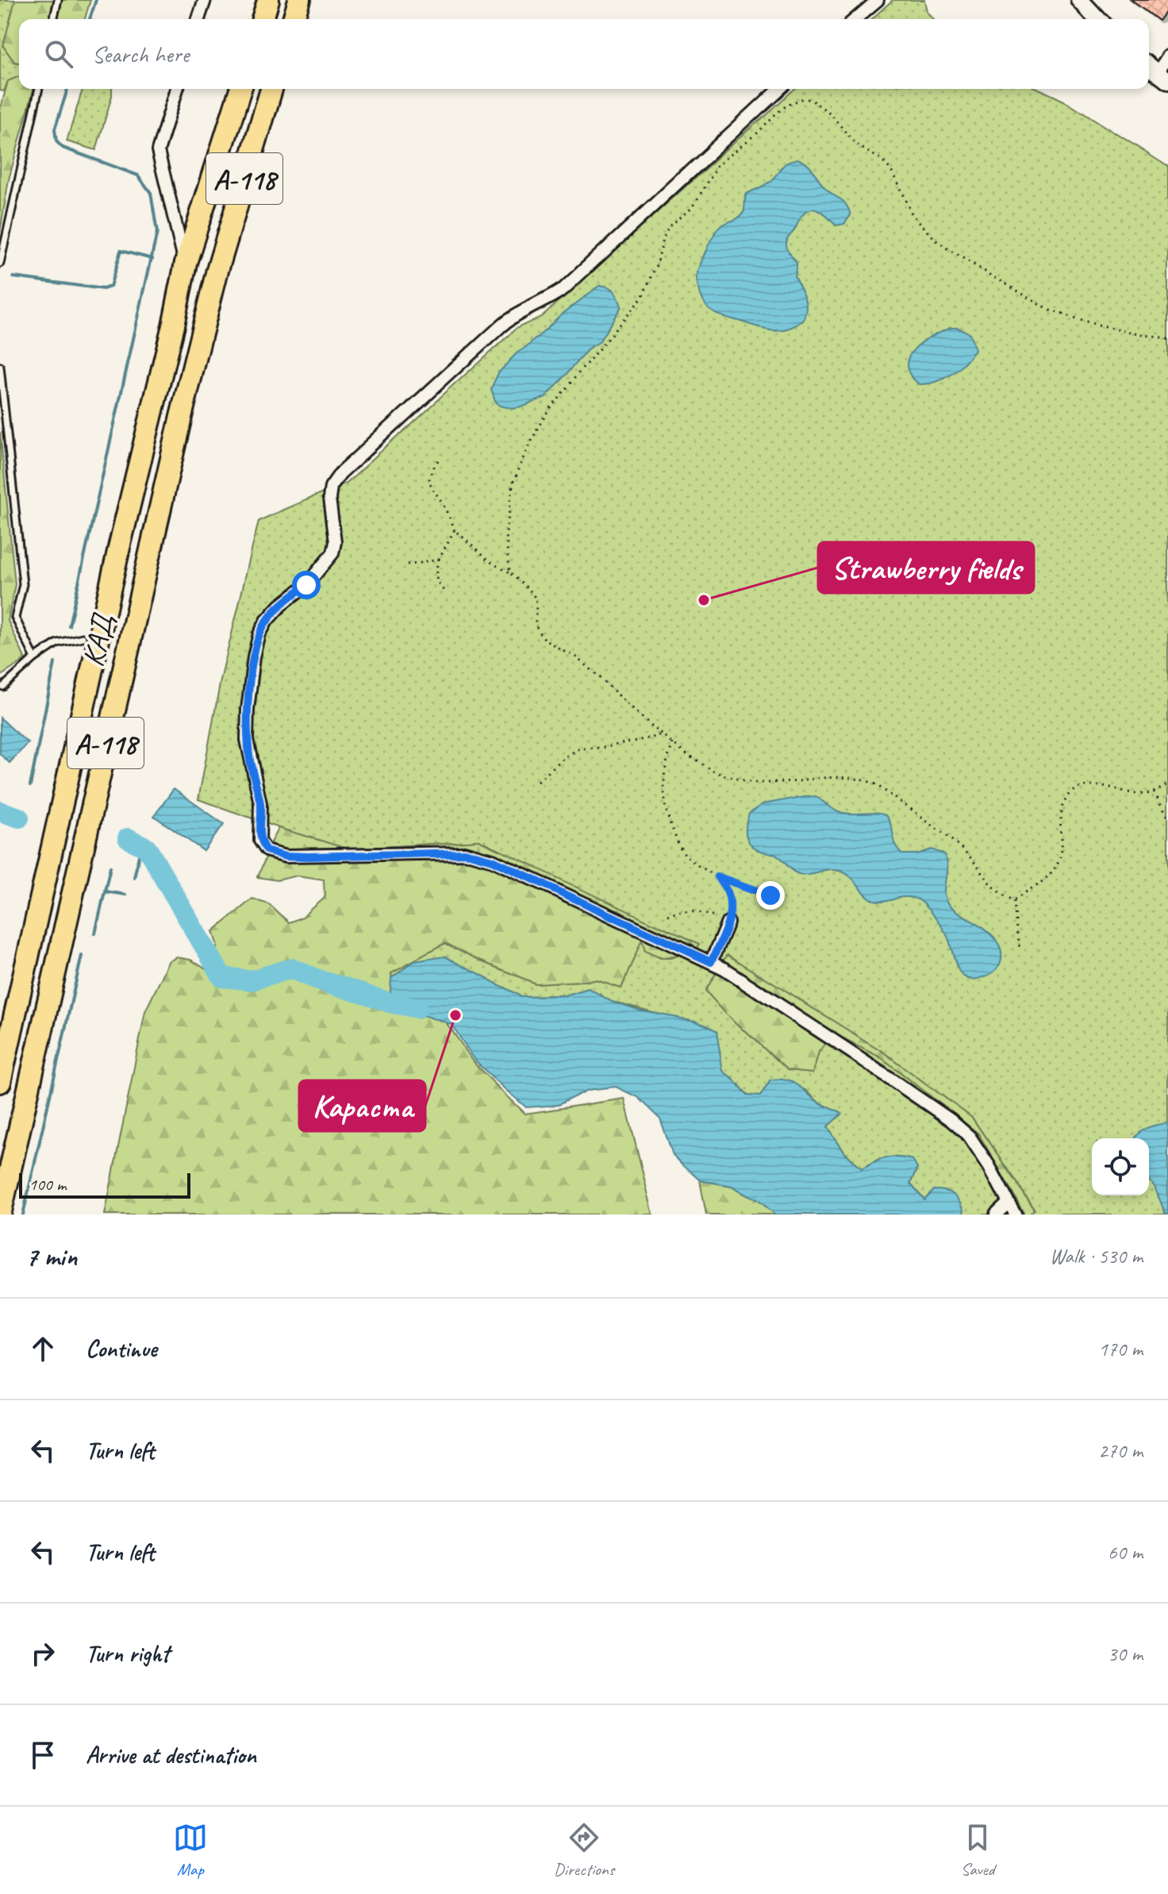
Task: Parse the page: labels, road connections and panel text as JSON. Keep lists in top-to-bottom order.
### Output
{
  "streets": {
    "highway": ["А-118", "КАД"]
  },
  "places": ["Strawberry fields", "Караста"],
  "scale_bar": "100 m",
  "page": {
    "search": "Search here",
    "scale": "100 m",
    "heading": ["7 min", "Walk · 530 m"],
    "list": [
      ["Continue", "170 m"],
      ["Turn left", "270 m"],
      ["Turn left", "60 m"],
      ["Turn right", "30 m"],
      "Arrive at destination"
    ],
    "nav": ["Map", "Directions", "Saved"]
  }
}
